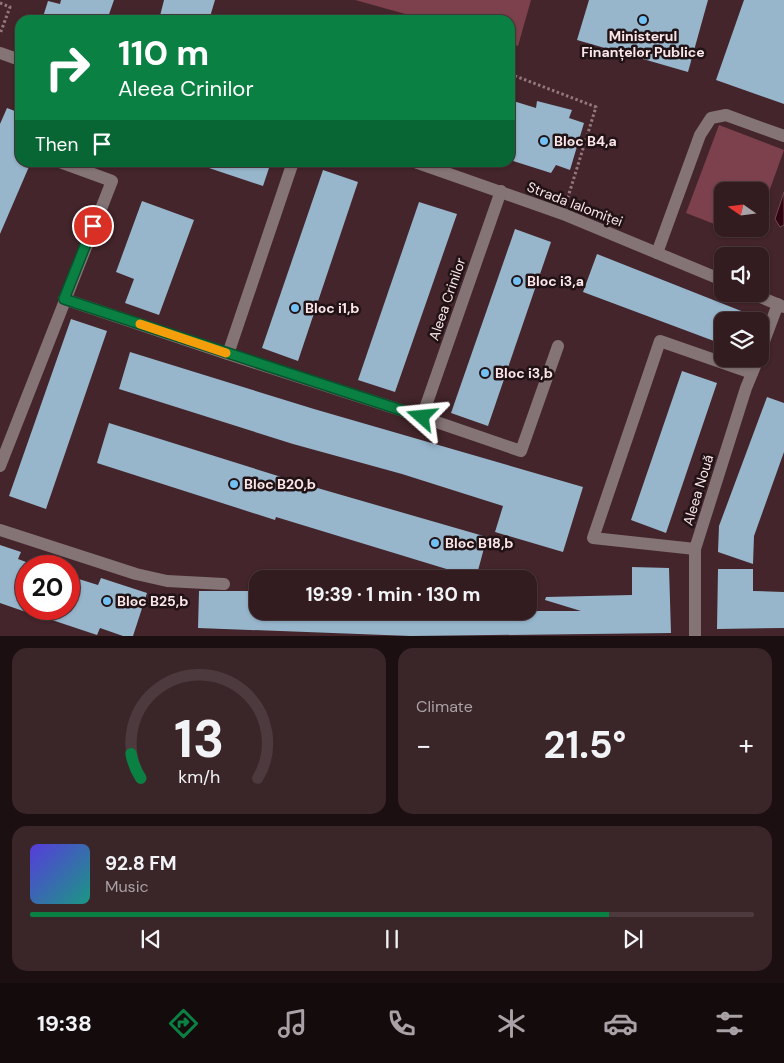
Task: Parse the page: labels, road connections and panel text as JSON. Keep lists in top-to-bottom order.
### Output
{
  "streets": {
    "street": ["Strada Ialomiței", "Aleea Crinilor", "Aleea Nouă"]
  },
  "crossings": [
    ["Strada Ialomiței", "Aleea Crinilor"]
  ],
  "places": [
    "Ministerul Finanțelor Publice",
    "Bloc B4,a",
    "Bloc i3,a",
    "Bloc i1,b",
    "Bloc i3,b",
    "Bloc B20,b",
    "Bloc B18,b",
    "Bloc B25,b"
  ],
  "north": "left",
  "page": {
    "turn": ["110 m", "Aleea Crinilor"],
    "then": "Then",
    "limit": "20",
    "trip": "19:39 · 1 min · 130 m",
    "tile": "Climate",
    "heat": ["−", "21.5°", "+"],
    "song": ["92.8 FM", "Music"],
    "tabs": "19:38",
    "gauge": ["13", "km/h"]
  }
}
